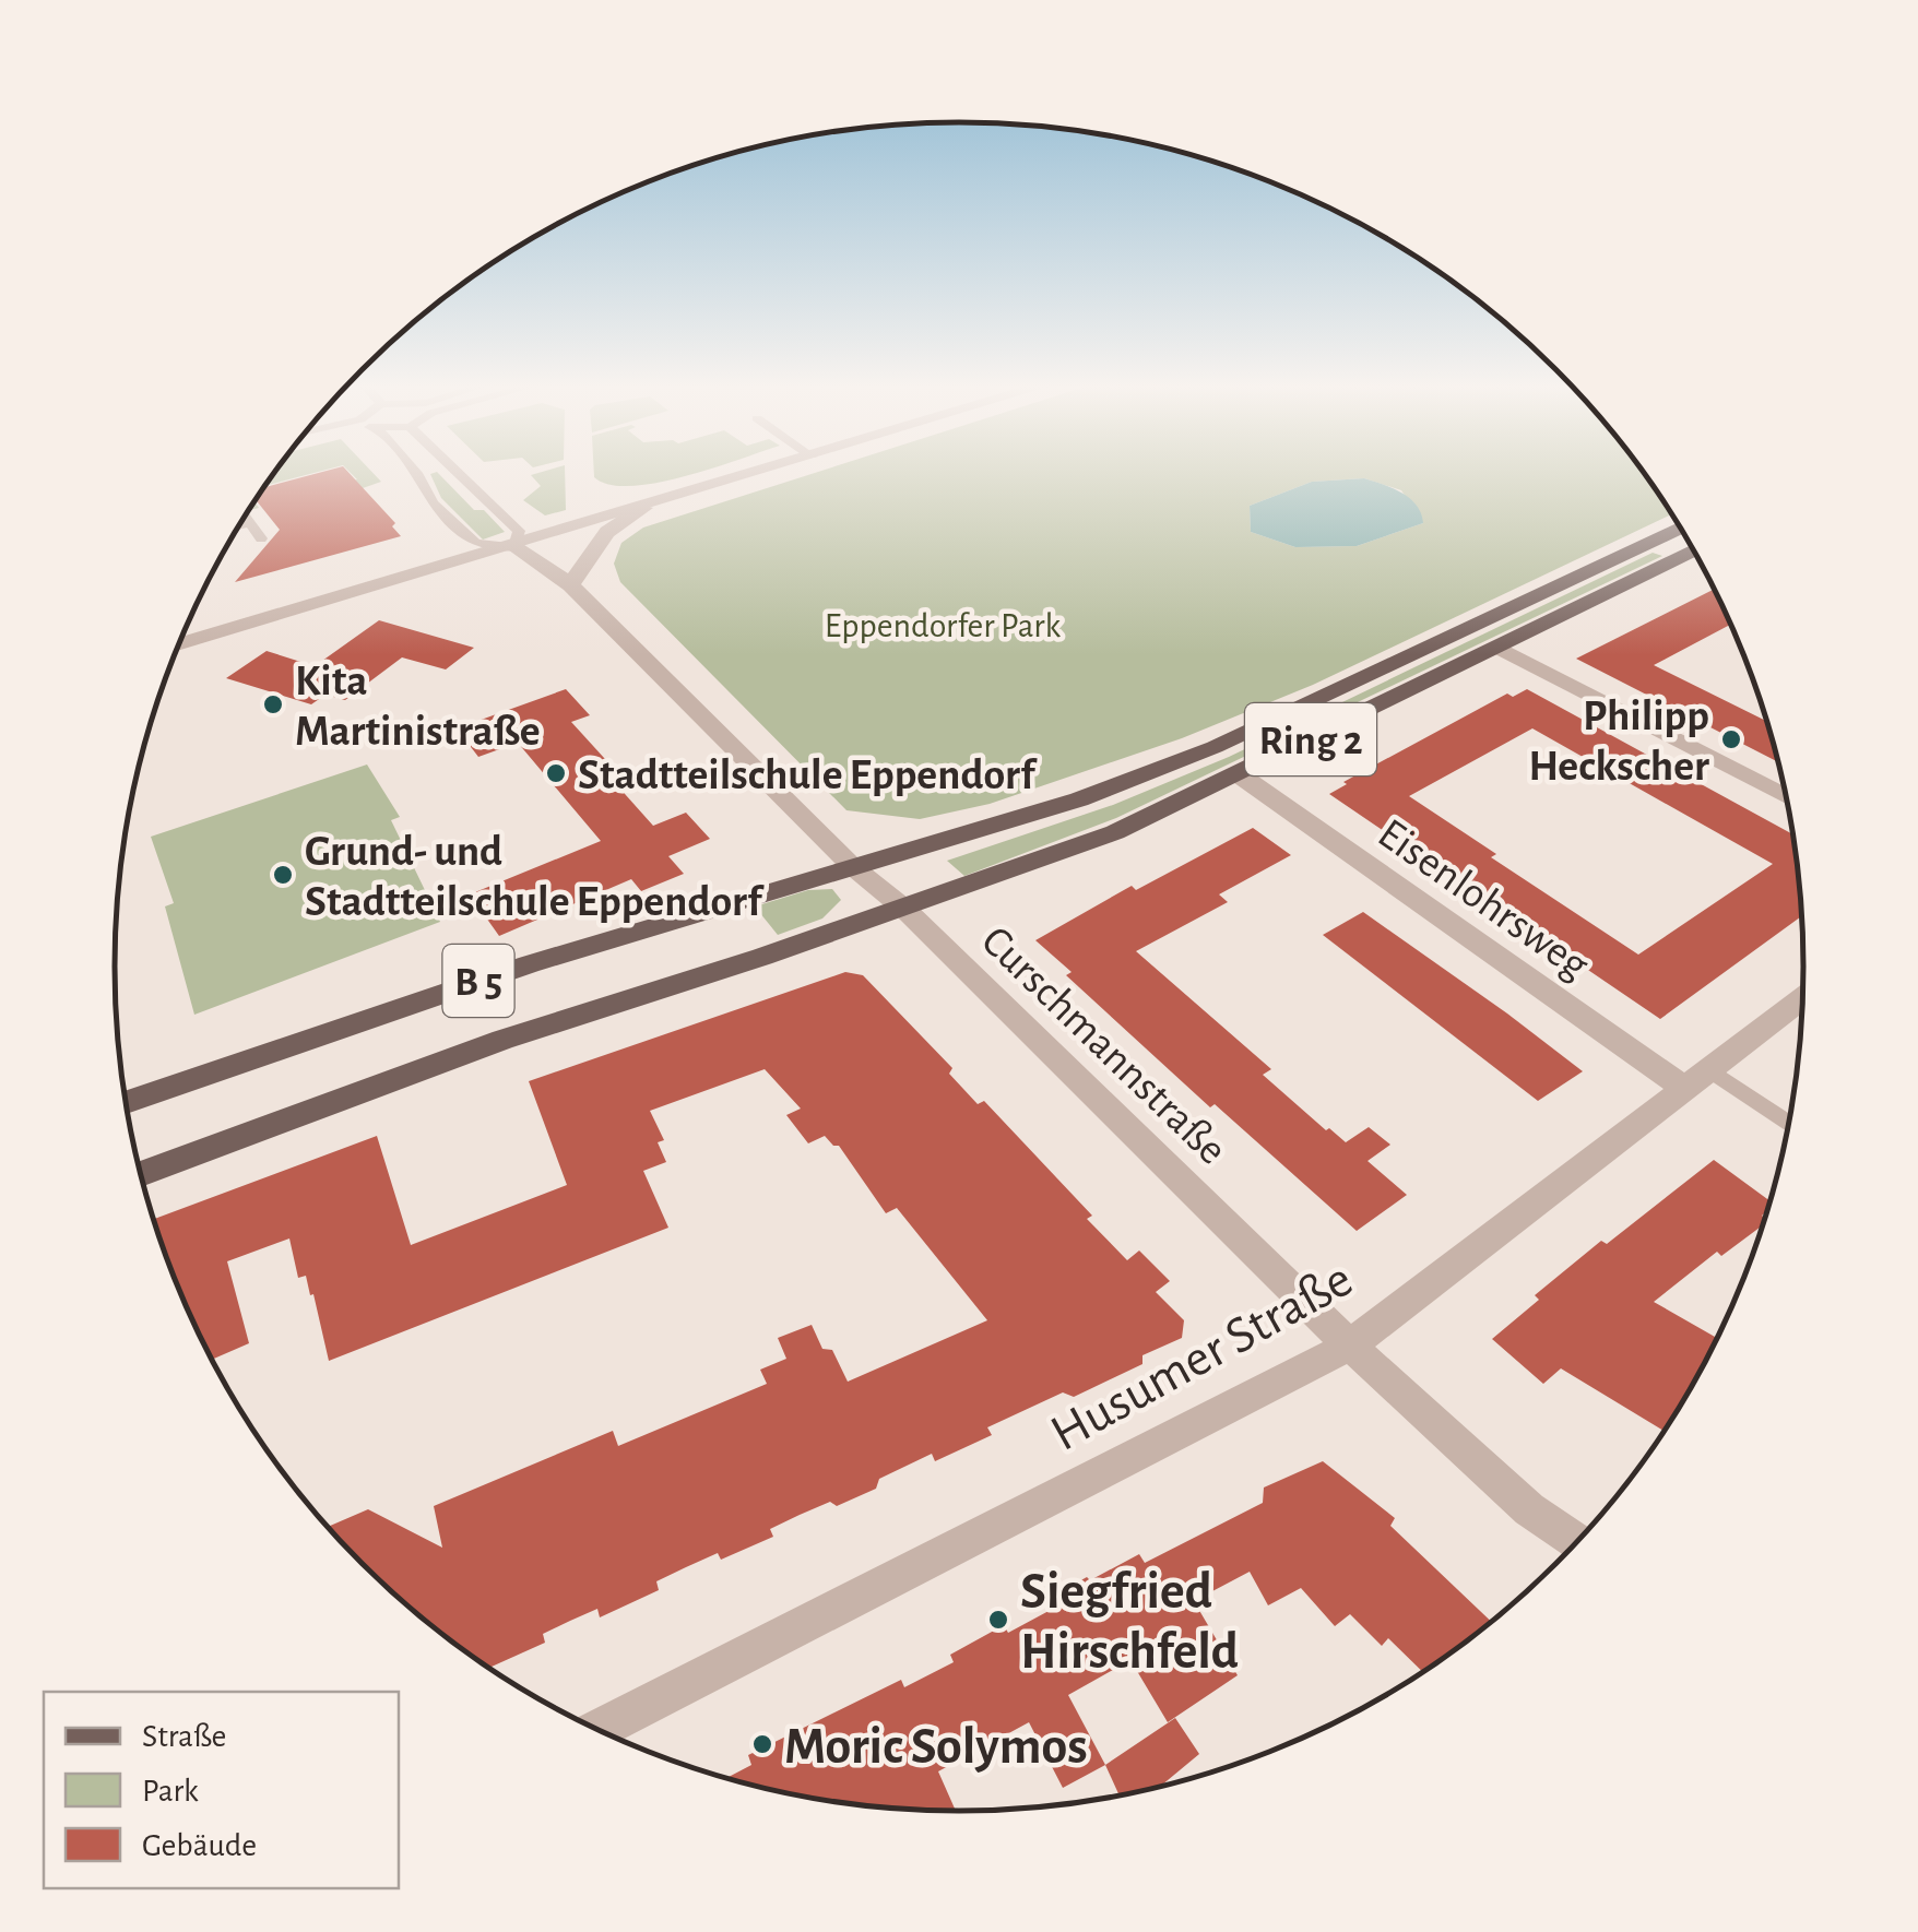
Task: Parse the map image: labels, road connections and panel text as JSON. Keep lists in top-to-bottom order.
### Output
{
  "streets": {
    "main road": ["Ring 2", "B 5"],
    "street": ["Eisenlohrsweg", "Curschmannstraße", "Husumer Straße"]
  },
  "crossings": [
    ["Ring 2", "Eisenlohrsweg"],
    ["Ring 2", "Curschmannstraße"],
    ["Eisenlohrsweg", "Husumer Straße"],
    ["B 5", "Curschmannstraße"],
    ["Curschmannstraße", "Husumer Straße"]
  ],
  "parks": ["Eppendorfer Park"],
  "places": [
    "Kita Martinistraße",
    "Philipp Heckscher",
    "Stadtteilschule Eppendorf",
    "Grund- und Stadtteilschule Eppendorf",
    "Siegfried Hirschfeld",
    "Moric Solymos"
  ],
  "legend": ["Straße", "Park", "Gebäude"]
}
